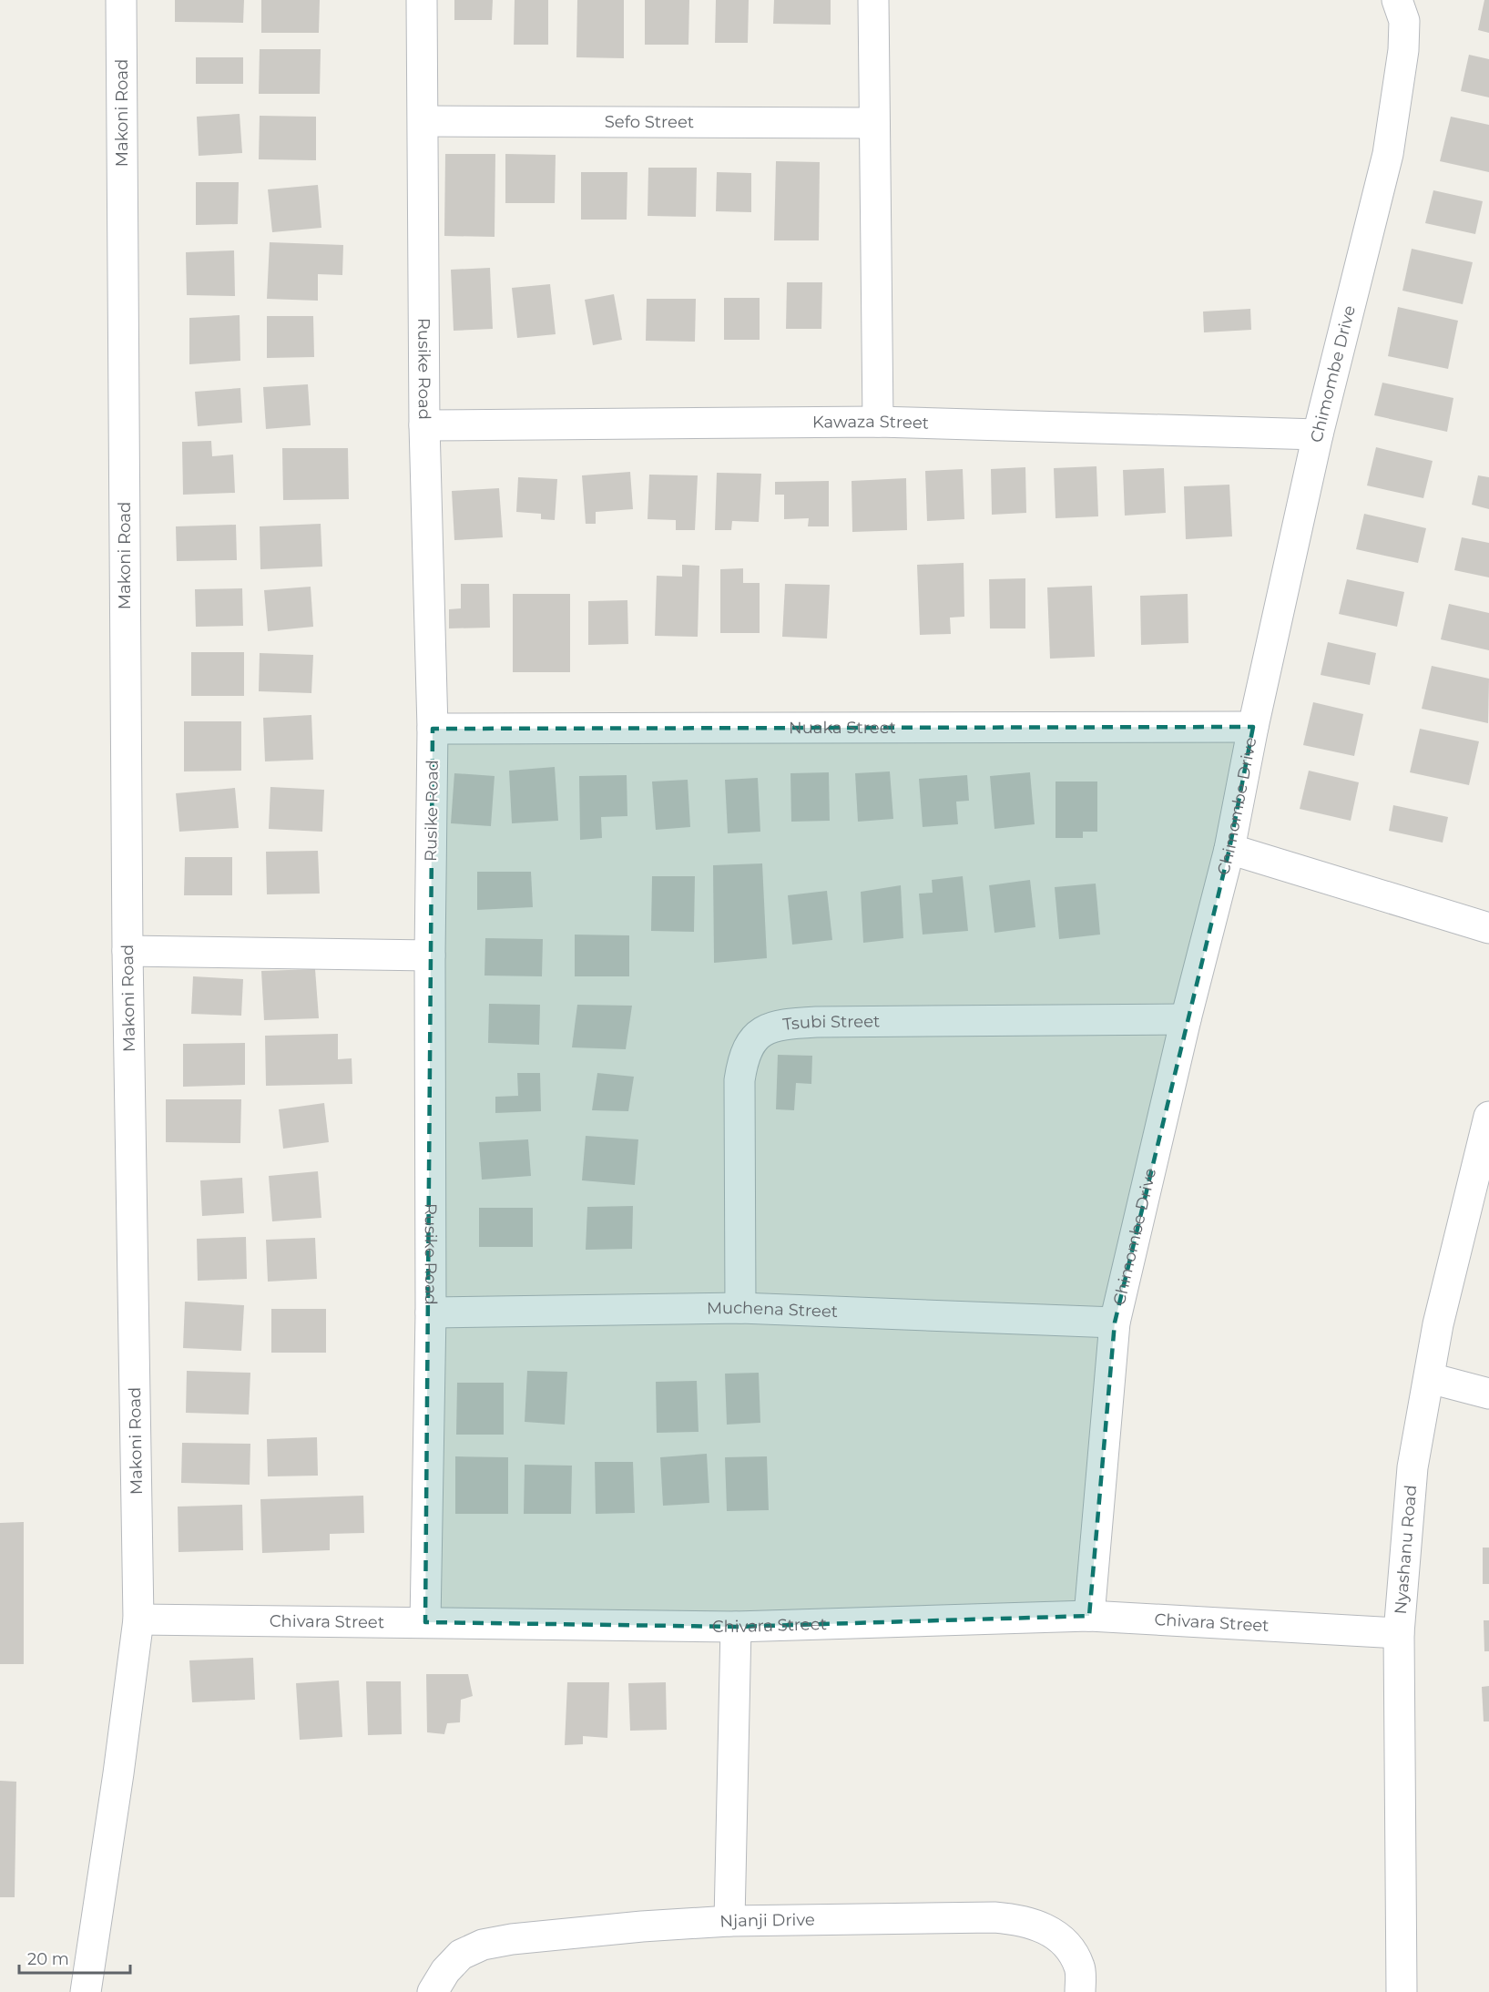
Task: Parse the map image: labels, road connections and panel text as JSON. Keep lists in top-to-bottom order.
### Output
{
  "streets": {
    "street": [
      "Makoni Road",
      "Sefo Street",
      "Rusike Road",
      "Chimombe Drive",
      "Kawaza Street",
      "Nuaka Street",
      "Tsubi Street",
      "Muchena Street",
      "Nyashanu Road",
      "Chivara Street",
      "Njanji Drive"
    ]
  },
  "crossings": [
    ["Makoni Road", "Chivara Street"],
    ["Sefo Street", "Rusike Road"],
    ["Rusike Road", "Kawaza Street"],
    ["Rusike Road", "Nuaka Street"],
    ["Rusike Road", "Muchena Street"],
    ["Rusike Road", "Chivara Street"],
    ["Chimombe Drive", "Kawaza Street"],
    ["Chimombe Drive", "Nuaka Street"],
    ["Chimombe Drive", "Tsubi Street"],
    ["Chimombe Drive", "Muchena Street"],
    ["Chimombe Drive", "Chivara Street"],
    ["Tsubi Street", "Muchena Street"],
    ["Nyashanu Road", "Chivara Street"]
  ],
  "scale_bar": "20 m"
}
